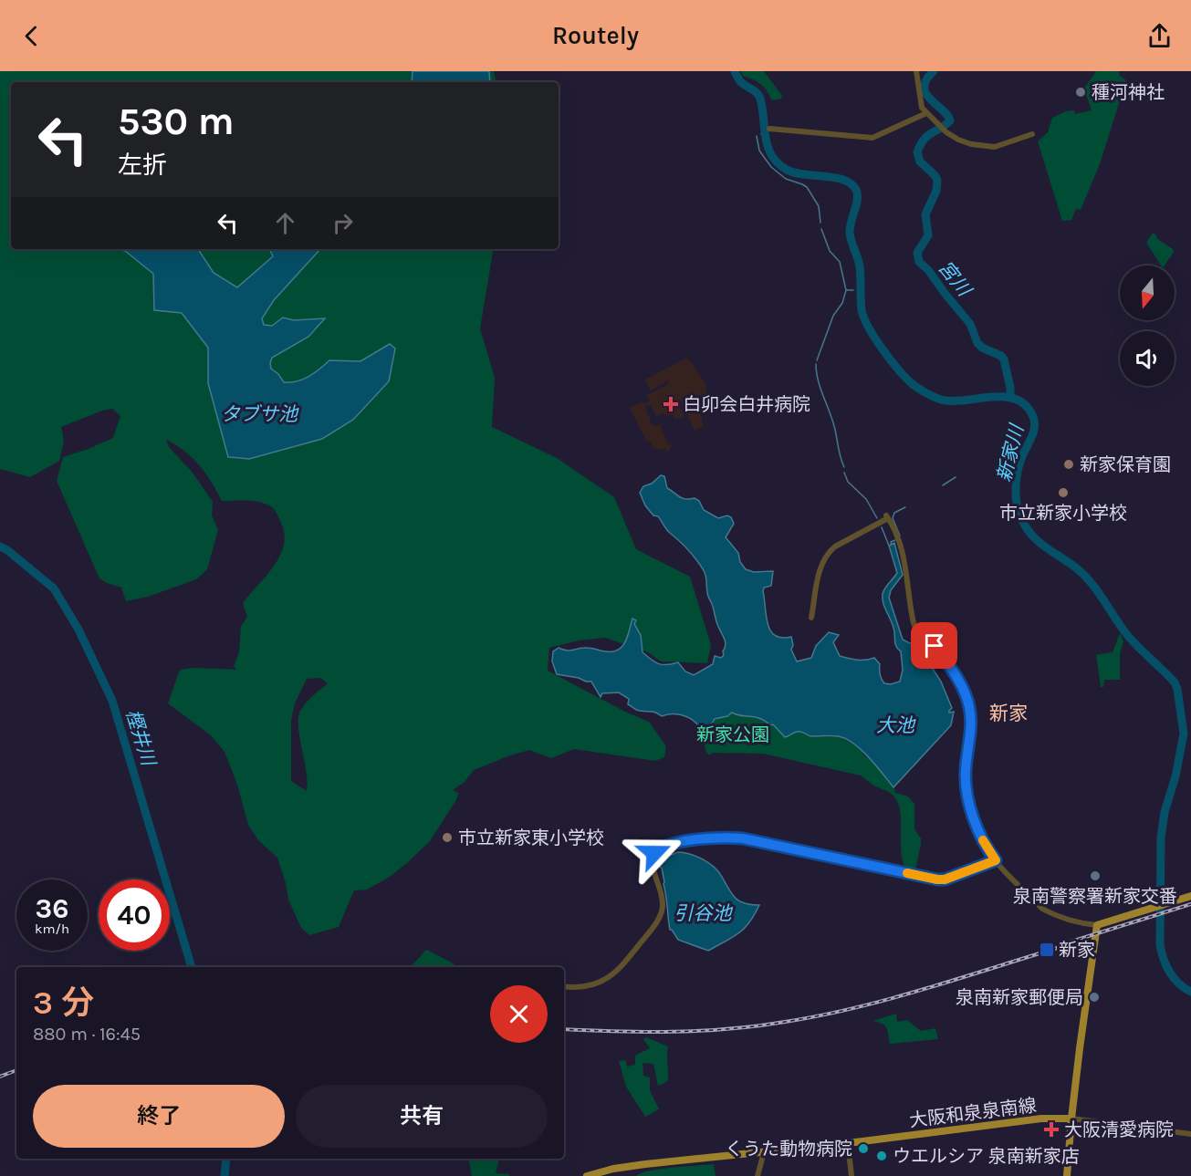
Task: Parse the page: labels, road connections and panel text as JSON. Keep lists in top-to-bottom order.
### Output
{
  "streets": {
    "main road": ["大阪和泉泉南線"]
  },
  "districts": ["新家"],
  "water": [
    "宮川",
    "タブサ池",
    "新家川",
    "大池",
    "樫井川",
    "引谷池"
  ],
  "parks": ["新家公園"],
  "places": {
    "other": [
      "種河神社",
      "新家保育園",
      "市立新家小学校",
      "市立新家東小学校",
      "泉南警察署新家交番",
      "泉南新家郵便局",
      "くうた動物病院",
      "ウエルシア 泉南新家店"
    ],
    "health": ["白卯会白井病院", "大阪清愛病院"],
    "transit": ["新家"]
  },
  "north": "bottom",
  "page": {
    "header": "Routely",
    "turn": ["530 m", "左折"],
    "speed": "36 km/h",
    "limit": "40",
    "heading": ["3 分", "880 m · 16:45"],
    "buttons": ["終了", "共有"]
  }
}
